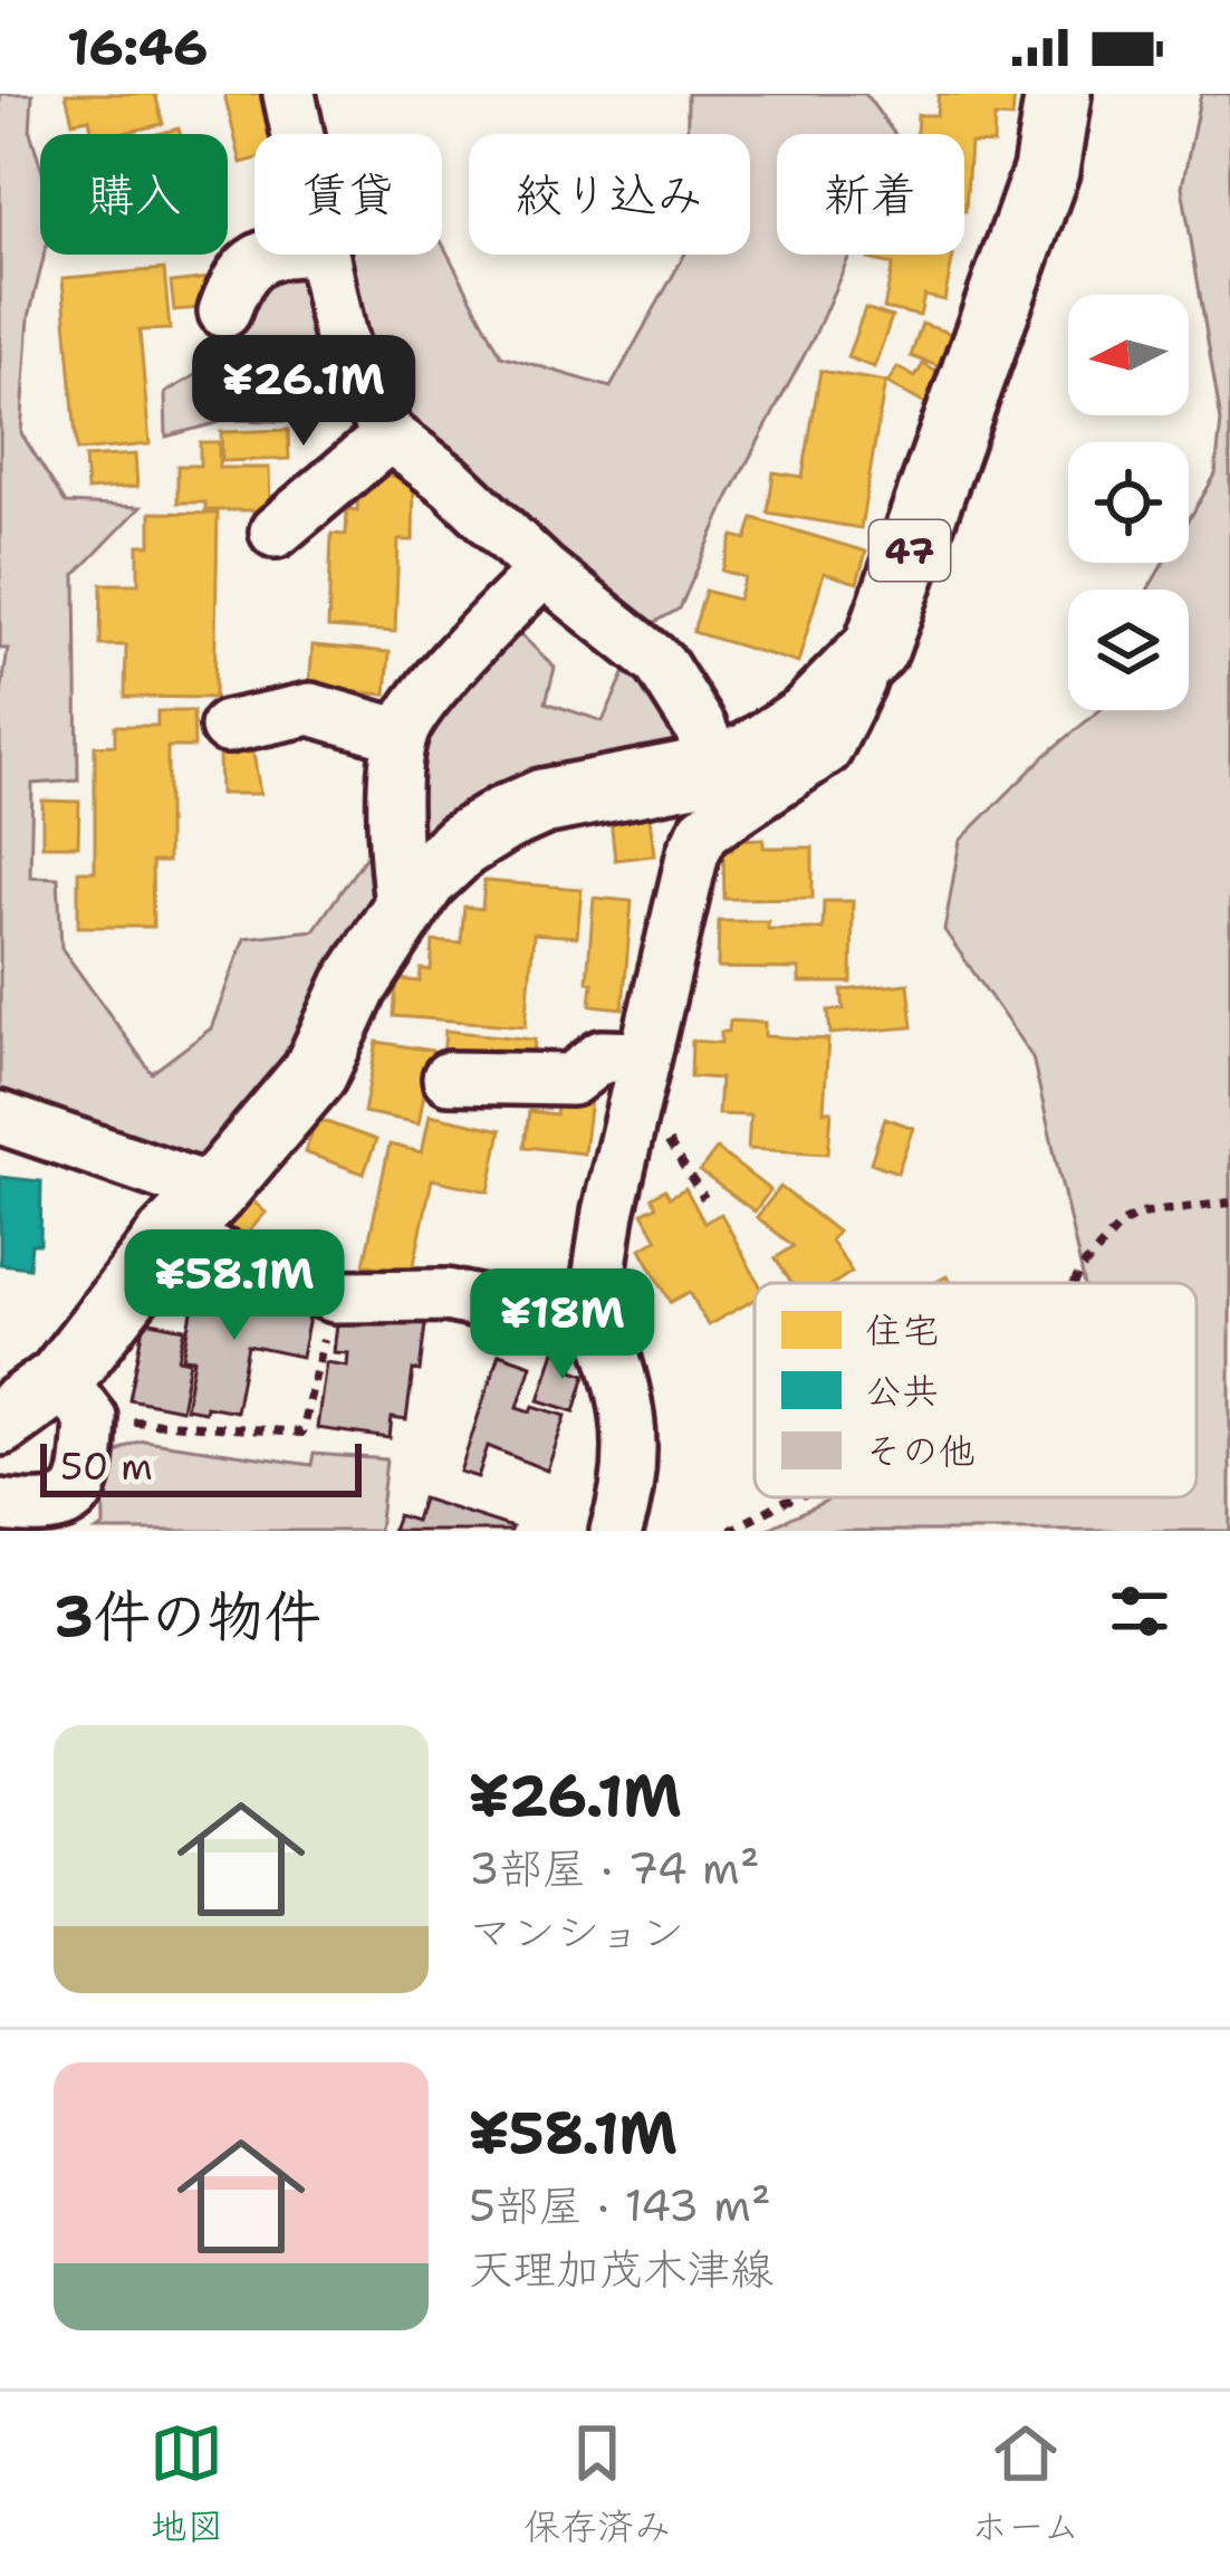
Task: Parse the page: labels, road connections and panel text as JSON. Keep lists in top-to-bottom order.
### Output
{
  "streets": {
    "main road": ["47"]
  },
  "legend": ["住宅", "公共", "その他"],
  "scale_bar": "50 m",
  "north": "left",
  "page": {
    "status": "16:46",
    "chip": [
      "購入",
      "賃貸",
      "絞り込み",
      "新着"
    ],
    "price": ["¥26.1M", "¥58.1M", "¥18M"],
    "scale": "50 m",
    "heading": "3件の物件",
    "list": [
      {
        "name": "¥26.1M",
        "note": "3部屋 · 74 m² · マンション"
      },
      {
        "name": "¥58.1M",
        "note": "5部屋 · 143 m² · 天理加茂木津線"
      }
    ],
    "tabs": ["地図", "保存済み", "ホーム"]
  }
}
